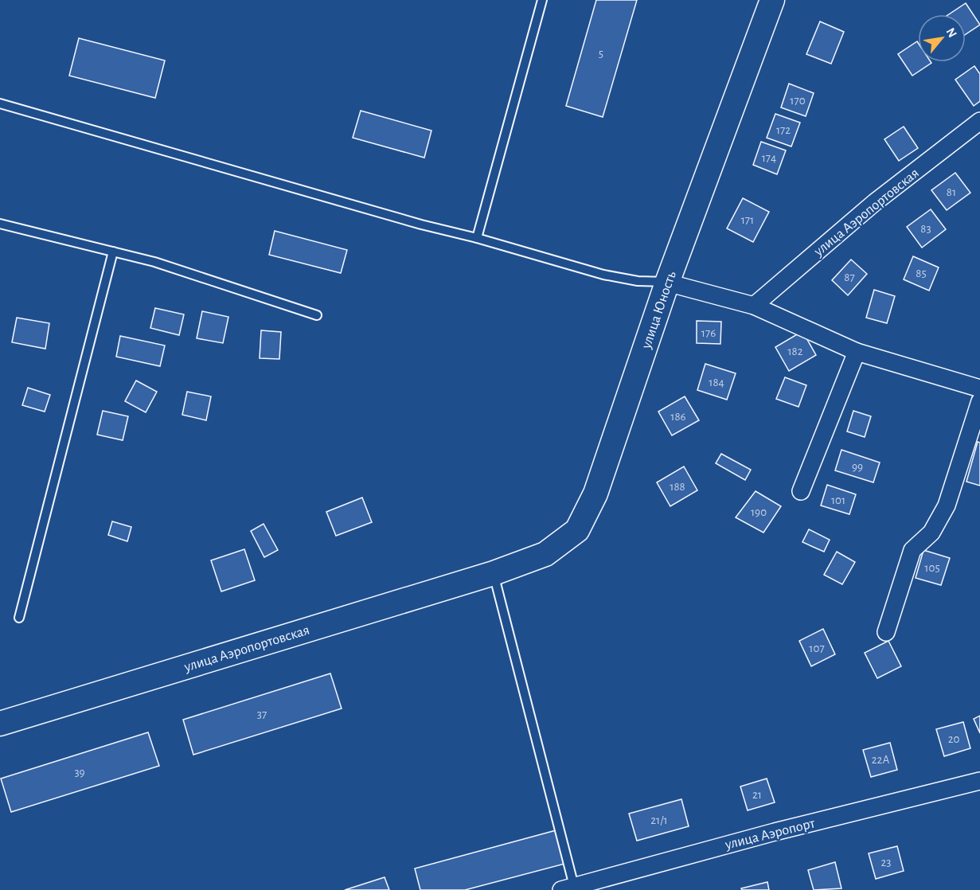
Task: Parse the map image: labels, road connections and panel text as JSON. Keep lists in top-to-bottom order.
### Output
{
  "streets": {
    "street": ["улица Аэропортовская", "улица Юность", "улица Аэропорт"]
  },
  "crossings": [
    ["улица Аэропортовская", "улица Юность"]
  ],
  "house_numbers": [
    "5",
    "170",
    "172",
    "174",
    "81",
    "171",
    "83",
    "85",
    "87",
    "176",
    "182",
    "184",
    "186",
    "99",
    "188",
    "101",
    "190",
    "105",
    "107",
    "37",
    "20",
    "22А",
    "39",
    "21",
    "21/1",
    "23"
  ],
  "north": "top right"
}
